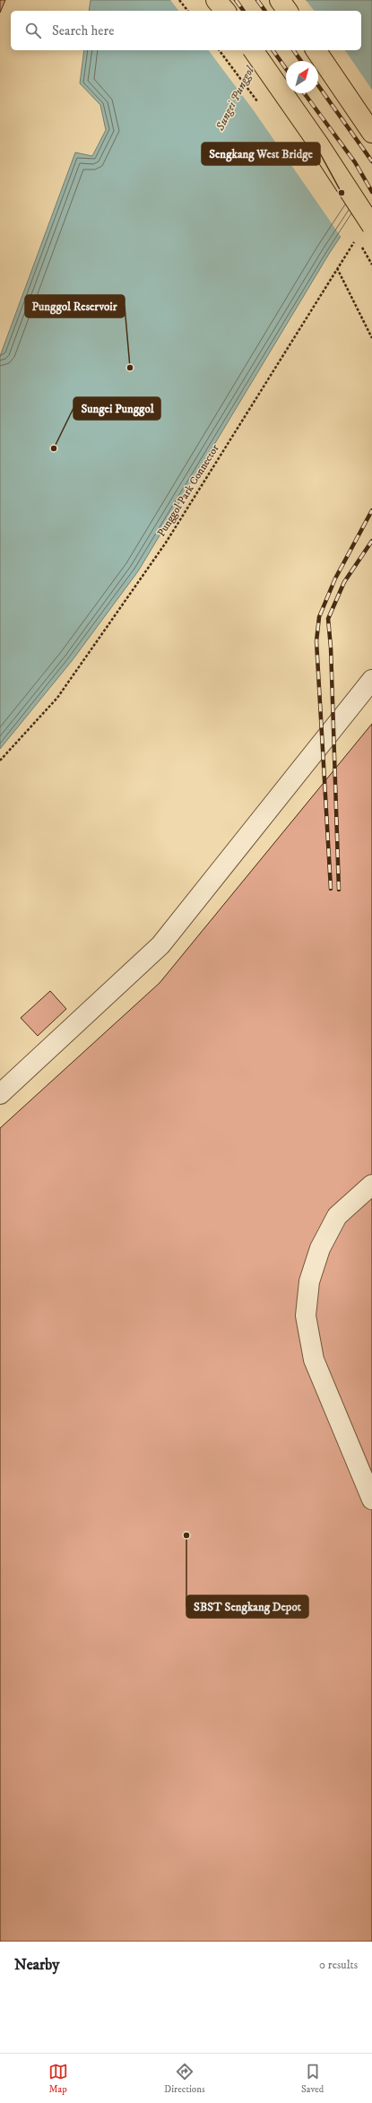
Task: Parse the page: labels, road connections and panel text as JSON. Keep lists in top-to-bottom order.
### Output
{
  "streets": {
    "path": ["Punggol Park Connector"]
  },
  "water": ["Sungei Punggol"],
  "places": [
    "Sengkang West Bridge",
    "Punggol Reservoir",
    "Sungei Punggol",
    "SBST Sengkang Depot"
  ],
  "north": "top right",
  "page": {
    "search": "Search here",
    "heading": ["Nearby", "0 results"],
    "nav": ["Map", "Directions", "Saved"]
  }
}
